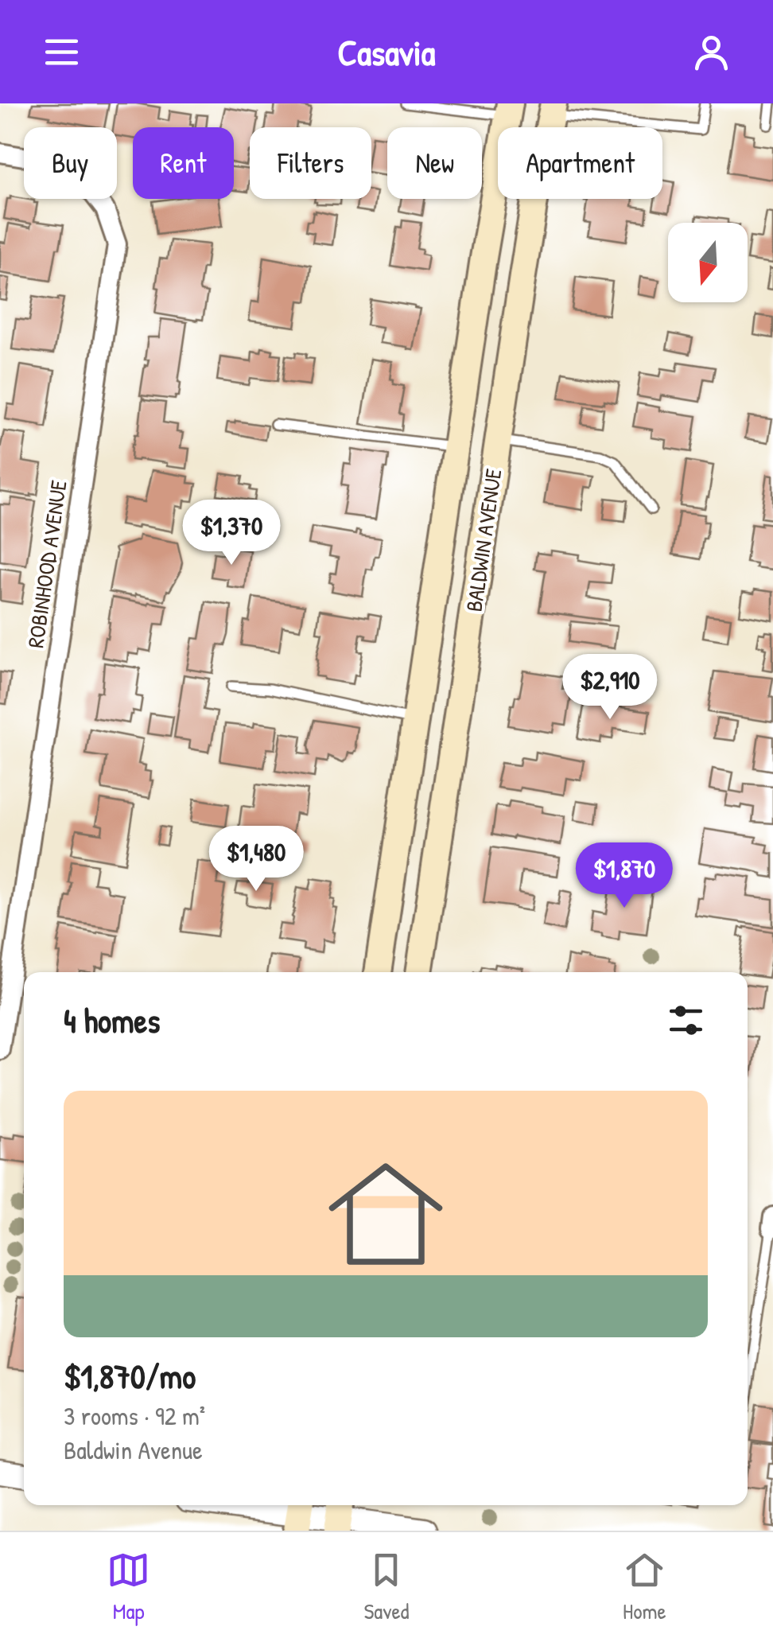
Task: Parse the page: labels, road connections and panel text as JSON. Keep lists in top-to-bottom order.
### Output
{
  "streets": {
    "main road": ["BALDWIN AVENUE"],
    "street": ["ROBINHOOD AVENUE"]
  },
  "north": "bottom",
  "page": {
    "header": "Casavia",
    "chip": [
      "Buy",
      "Rent",
      "Filters",
      "New",
      "Apartment"
    ],
    "price": [
      "$1,370",
      "$2,910",
      "$1,480",
      "$1,870"
    ],
    "heading": "4 homes",
    "list": [
      {
        "name": "$1,870/mo",
        "note": "3 rooms · 92 m² · Baldwin Avenue"
      }
    ],
    "tabs": ["Map", "Saved", "Home"]
  }
}
